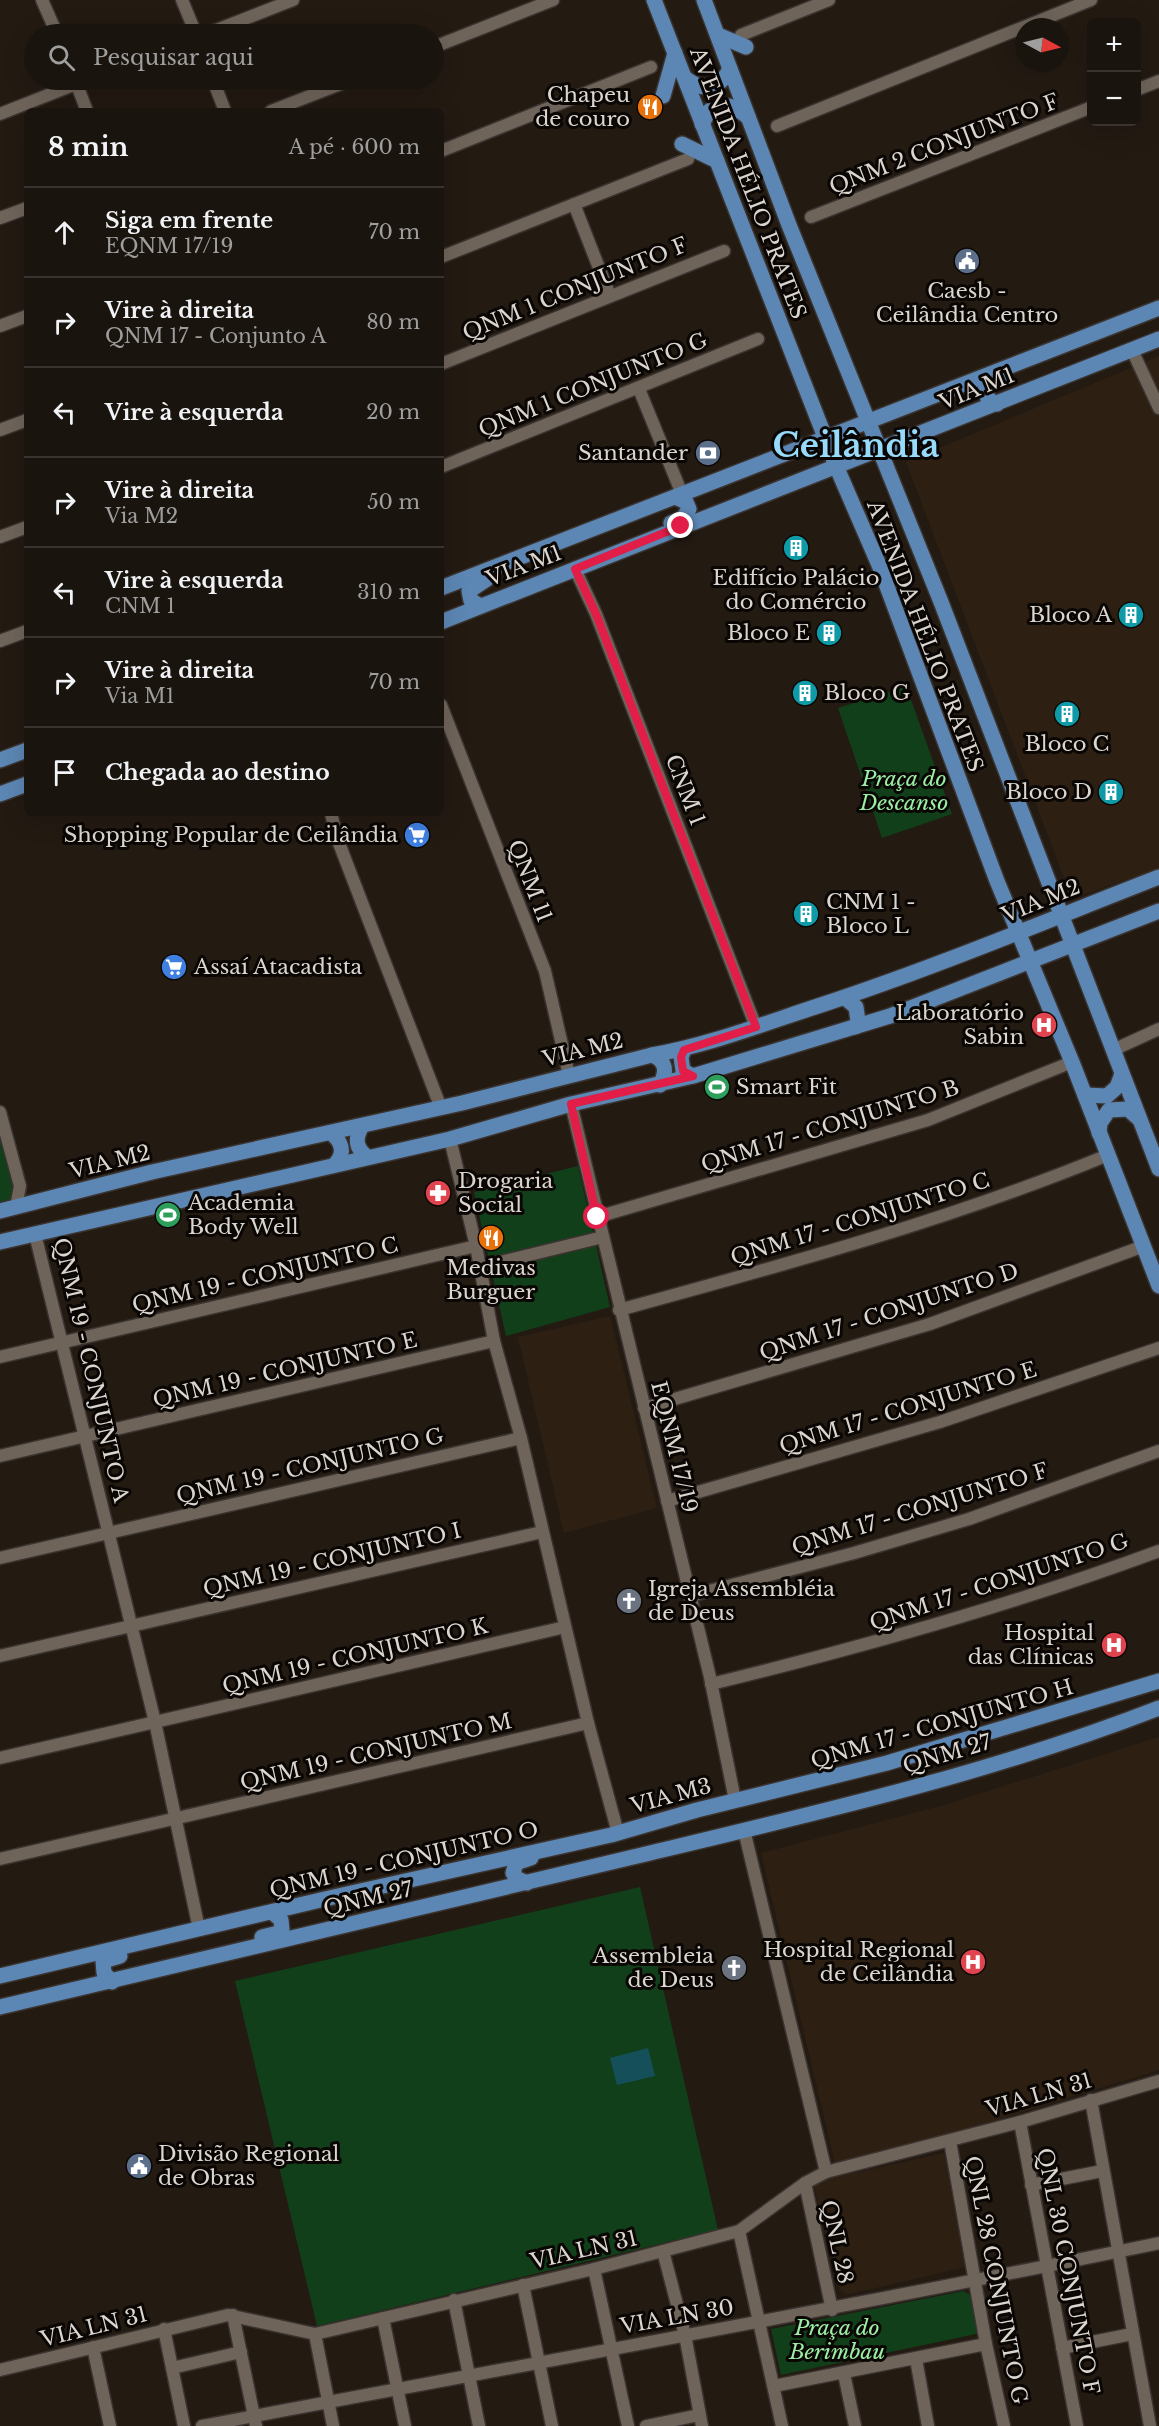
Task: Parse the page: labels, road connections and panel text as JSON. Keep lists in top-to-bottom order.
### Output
{
  "streets": {
    "main road": [
      "AVENIDA HÉLIO PRATES",
      "VIA M1",
      "VIA M2",
      "QNM 19 - CONJUNTO A",
      "QNM 17 - CONJUNTO H",
      "QNM 27",
      "VIA M3",
      "QNM 19 - CONJUNTO O"
    ],
    "street": [
      "QNM 2 CONJUNTO F",
      "QNM 1 CONJUNTO F",
      "QNM 1 CONJUNTO G",
      "CNM 1",
      "QNM 11",
      "QNM 17 - CONJUNTO B",
      "QNM 17 - CONJUNTO C",
      "QNM 19 - CONJUNTO C",
      "QNM 17 - CONJUNTO D",
      "QNM 19 - CONJUNTO E",
      "QNM 17 - CONJUNTO E",
      "EQNM 17/19",
      "QNM 19 - CONJUNTO G",
      "QNM 17 - CONJUNTO F",
      "QNM 19 - CONJUNTO I",
      "QNM 17 - CONJUNTO G",
      "QNM 19 - CONJUNTO K",
      "QNM 19 - CONJUNTO M",
      "VIA LN 31",
      "QNL 28",
      "QNL 30 CONJUNTO F",
      "QNL 28 CONJUNTO G",
      "VIA LN 30"
    ]
  },
  "crossings": [
    ["AVENIDA HÉLIO PRATES", "VIA M1"],
    ["AVENIDA HÉLIO PRATES", "VIA M2"],
    ["AVENIDA HÉLIO PRATES", "QNM 17 - CONJUNTO B"],
    ["AVENIDA HÉLIO PRATES", "QNM 17 - CONJUNTO C"],
    ["AVENIDA HÉLIO PRATES", "QNM 17 - CONJUNTO D"],
    ["VIA M1", "CNM 1"],
    ["CNM 1", "VIA M2"],
    ["QNM 11", "VIA M2"],
    ["QNM 17 - CONJUNTO B", "EQNM 17/19"],
    ["QNM 17 - CONJUNTO C", "EQNM 17/19"],
    ["QNM 19 - CONJUNTO C", "QNM 19 - CONJUNTO A"],
    ["QNM 17 - CONJUNTO D", "EQNM 17/19"],
    ["QNM 19 - CONJUNTO A", "QNM 19 - CONJUNTO E"],
    ["QNM 19 - CONJUNTO A", "QNM 19 - CONJUNTO G"],
    ["QNM 19 - CONJUNTO A", "QNM 19 - CONJUNTO I"],
    ["QNM 19 - CONJUNTO A", "QNM 19 - CONJUNTO K"],
    ["QNM 19 - CONJUNTO A", "QNM 19 - CONJUNTO M"],
    ["QNM 19 - CONJUNTO A", "QNM 19 - CONJUNTO O"],
    ["QNM 17 - CONJUNTO E", "EQNM 17/19"],
    ["EQNM 17/19", "QNM 17 - CONJUNTO F"],
    ["EQNM 17/19", "QNM 17 - CONJUNTO G"],
    ["EQNM 17/19", "QNM 17 - CONJUNTO H"],
    ["EQNM 17/19", "VIA M3"],
    ["QNM 17 - CONJUNTO H", "VIA M3"],
    ["VIA M3", "QNM 19 - CONJUNTO O"],
    ["VIA LN 31", "QNL 28"],
    ["VIA LN 31", "QNL 30 CONJUNTO F"],
    ["VIA LN 31", "QNL 28 CONJUNTO G"],
    ["QNL 28", "VIA LN 30"],
    ["QNL 30 CONJUNTO F", "VIA LN 30"],
    ["QNL 28 CONJUNTO G", "VIA LN 30"]
  ],
  "districts": ["Ceilândia"],
  "parks": ["Praça do Descanso", "Praça do Berimbau"],
  "places": {
    "restaurant": ["Chapeu de couro", "Medivas Burguer"],
    "public building": ["Caesb - Ceilândia Centro", "Divisão Regional de Obras"],
    "bank": ["Santander"],
    "building": [
      "Edifício Palácio do Comércio",
      "Bloco A",
      "Bloco E",
      "Bloco G",
      "Bloco C",
      "Bloco D",
      "CNM 1 - Bloco L"
    ],
    "supermarket": ["Shopping Popular de Ceilândia", "Assaí Atacadista"],
    "hospital": ["Laboratório Sabin", "Hospital das Clínicas", "Hospital Regional de Ceilândia"],
    "sports": ["Smart Fit", "Academia Body Well"],
    "pharmacy": ["Drogaria Social"],
    "church": ["Igreja Assembléia de Deus", "Assembleia de Deus"]
  },
  "north": "right",
  "page": {
    "map_buttons": ["+", "−"],
    "search": "Pesquisar aqui",
    "heading": ["8 min", "A pé · 600 m"],
    "list": [
      ["Siga em frente", "EQNM 17/19", "70 m"],
      ["Vire à direita", "QNM 17 - Conjunto A", "80 m"],
      ["Vire à esquerda", "20 m"],
      ["Vire à direita", "Via M2", "50 m"],
      ["Vire à esquerda", "CNM 1", "310 m"],
      ["Vire à direita", "Via M1", "70 m"],
      "Chegada ao destino"
    ]
  }
}
